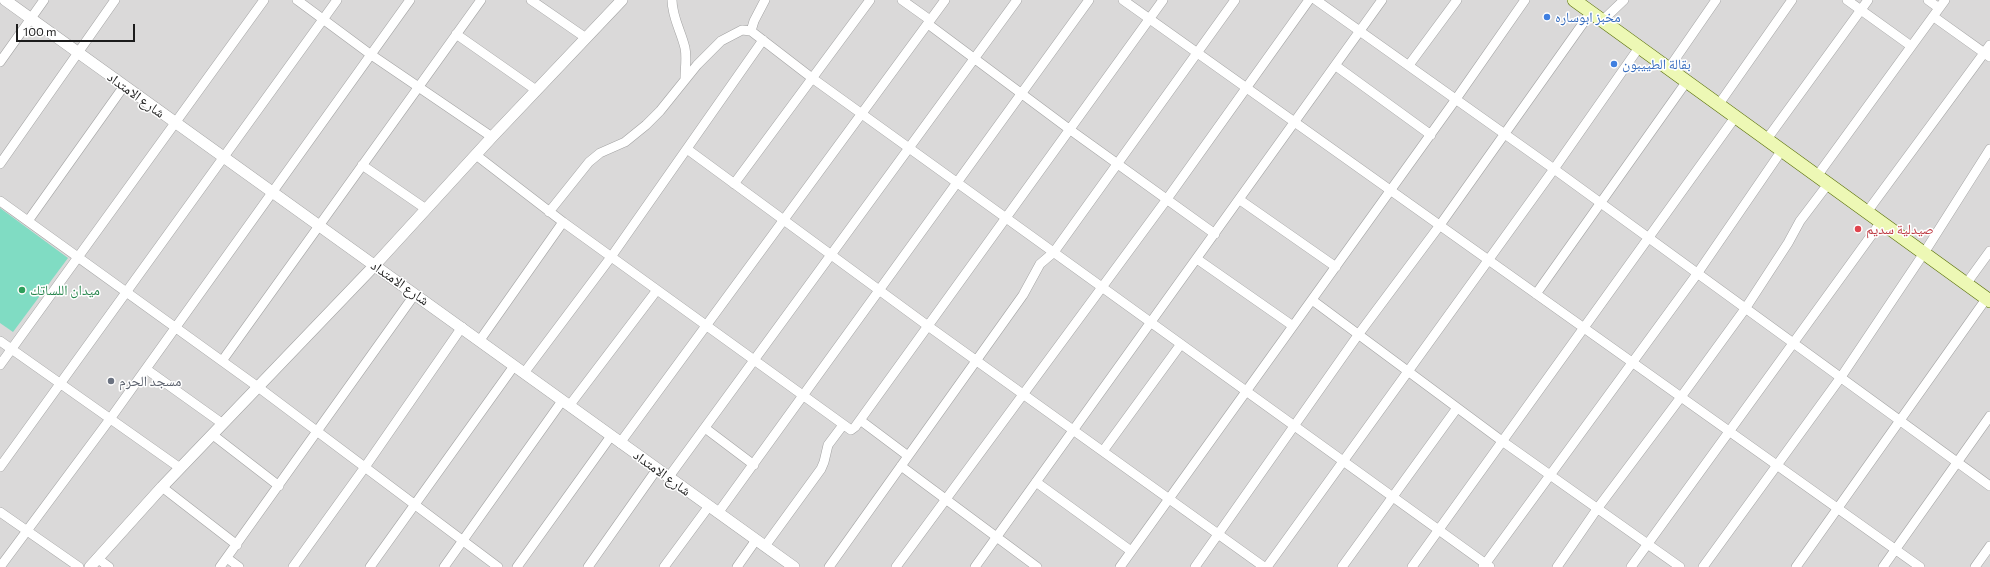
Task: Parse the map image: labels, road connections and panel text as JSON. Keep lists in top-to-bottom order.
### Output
{
  "streets": {
    "street": ["شارع الامتداد"]
  },
  "places": [
    "مخبز ابوساره",
    "بقالة الطييبون",
    "صيدلية سديم",
    "ميدان اللساتك",
    "مسجد الحرم"
  ],
  "scale_bar": "100 m"
}
